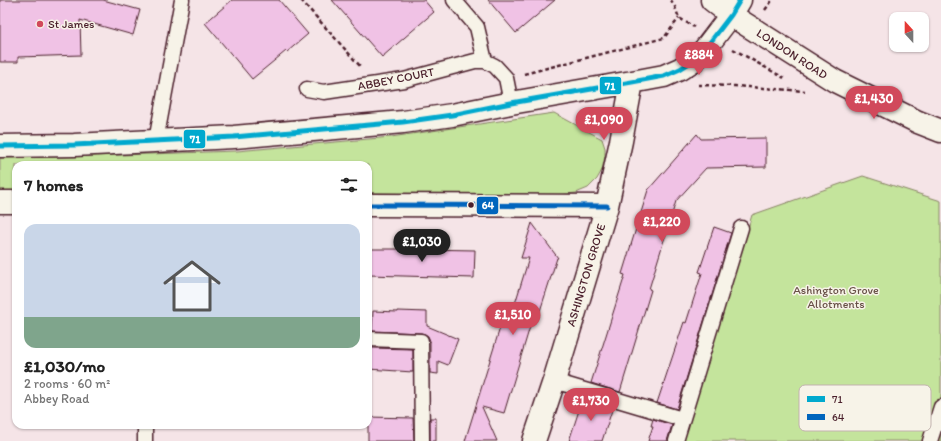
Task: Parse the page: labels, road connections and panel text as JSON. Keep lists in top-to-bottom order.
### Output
{
  "streets": {
    "street": ["LONDON ROAD", "ASHINGTON GROVE"],
    "lane": ["ABBEY COURT"]
  },
  "parks": ["Ashington Grove Allotments"],
  "places": ["St James"],
  "lines": ["transit line 71", "transit line 64"],
  "legend": ["71", "64"],
  "north": "top",
  "page": {
    "price": [
      "£884",
      "£1,430",
      "£1,090",
      "£1,220",
      "£1,030",
      "£1,510",
      "£1,730"
    ],
    "heading": "7 homes",
    "list": [
      {
        "name": "£1,030/mo",
        "note": "2 rooms · 60 m² · Abbey Road"
      }
    ]
  }
}
